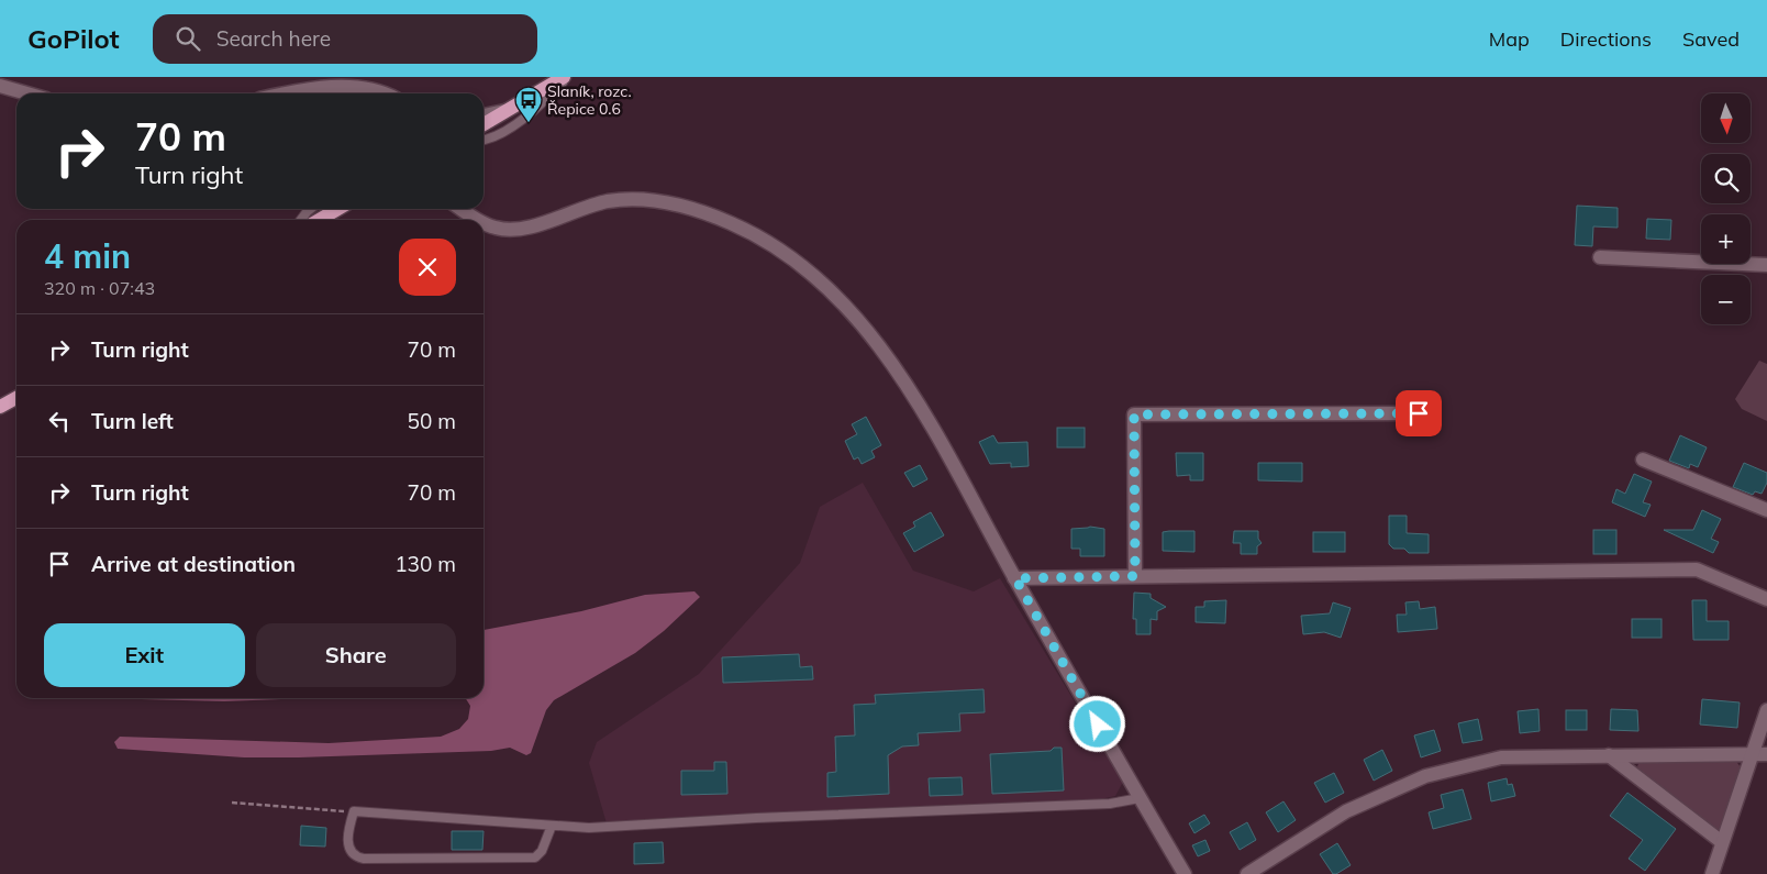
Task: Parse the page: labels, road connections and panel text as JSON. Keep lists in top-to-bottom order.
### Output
{
  "places": {
    "bus stop": ["Slaník, rozc. Řepice 0.6"]
  },
  "north": "bottom",
  "page": {
    "header": "GoPilot",
    "search": "Search here",
    "nav": ["Map", "Directions", "Saved"],
    "map_buttons": ["+", "−"],
    "turn": ["70 m", "Turn right"],
    "heading": ["4 min", "320 m · 07:43"],
    "list": [
      {
        "name": "Turn right",
        "value": "70 m"
      },
      {
        "name": "Turn left",
        "value": "50 m"
      },
      {
        "name": "Turn right",
        "value": "70 m"
      },
      {
        "name": "Arrive at destination",
        "value": "130 m"
      }
    ],
    "buttons": ["Exit", "Share"]
  }
}
